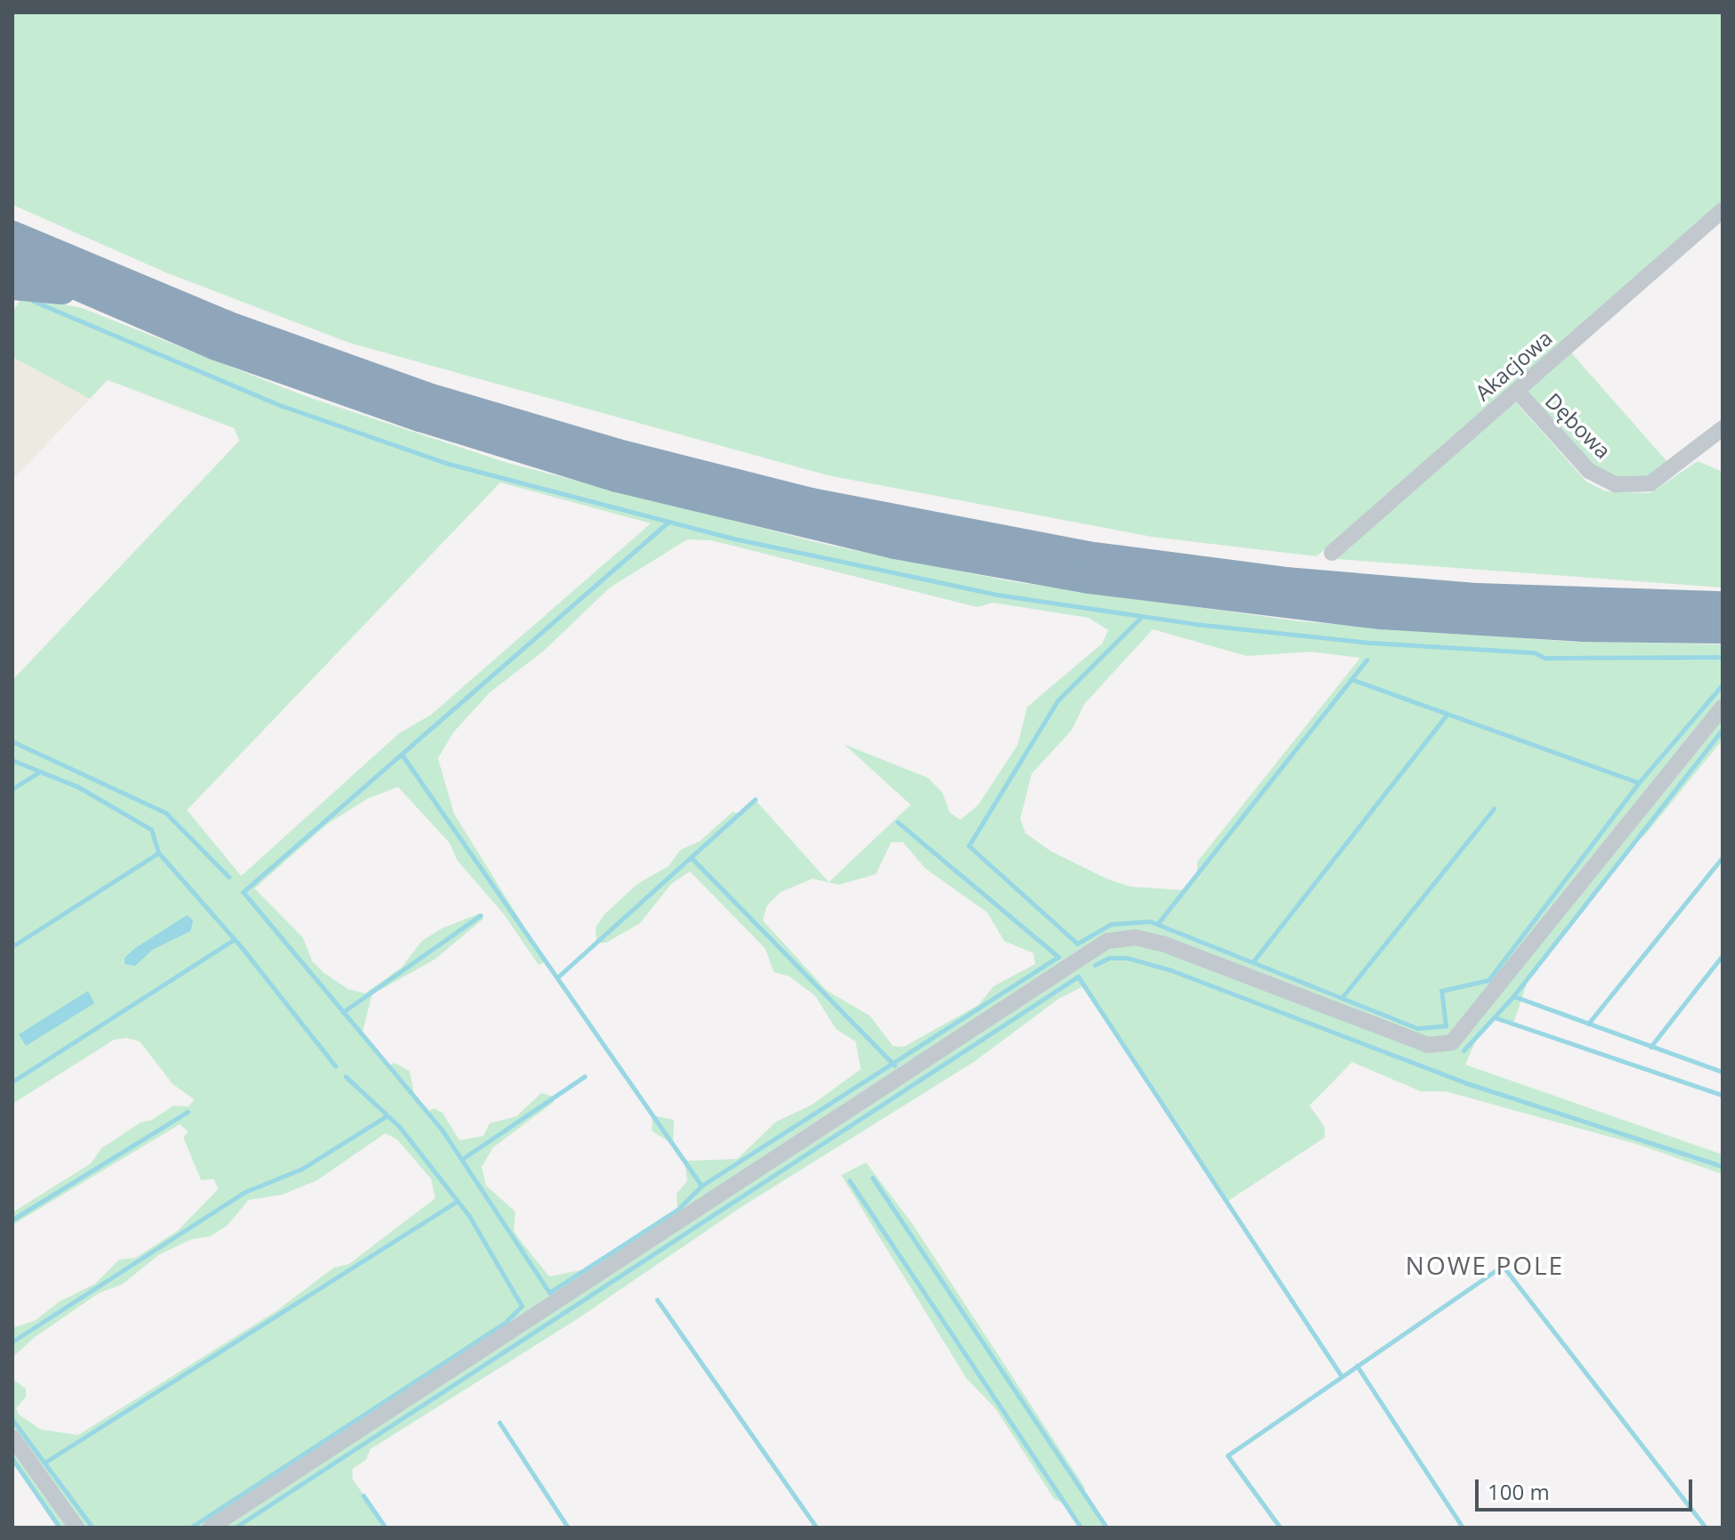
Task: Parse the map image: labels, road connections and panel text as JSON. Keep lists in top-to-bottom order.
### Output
{
  "streets": {
    "street": ["Akacjowa", "Dębowa"]
  },
  "crossings": [
    ["Akacjowa", "Dębowa"]
  ],
  "districts": ["NOWE POLE"],
  "scale_bar": "100 m"
}
